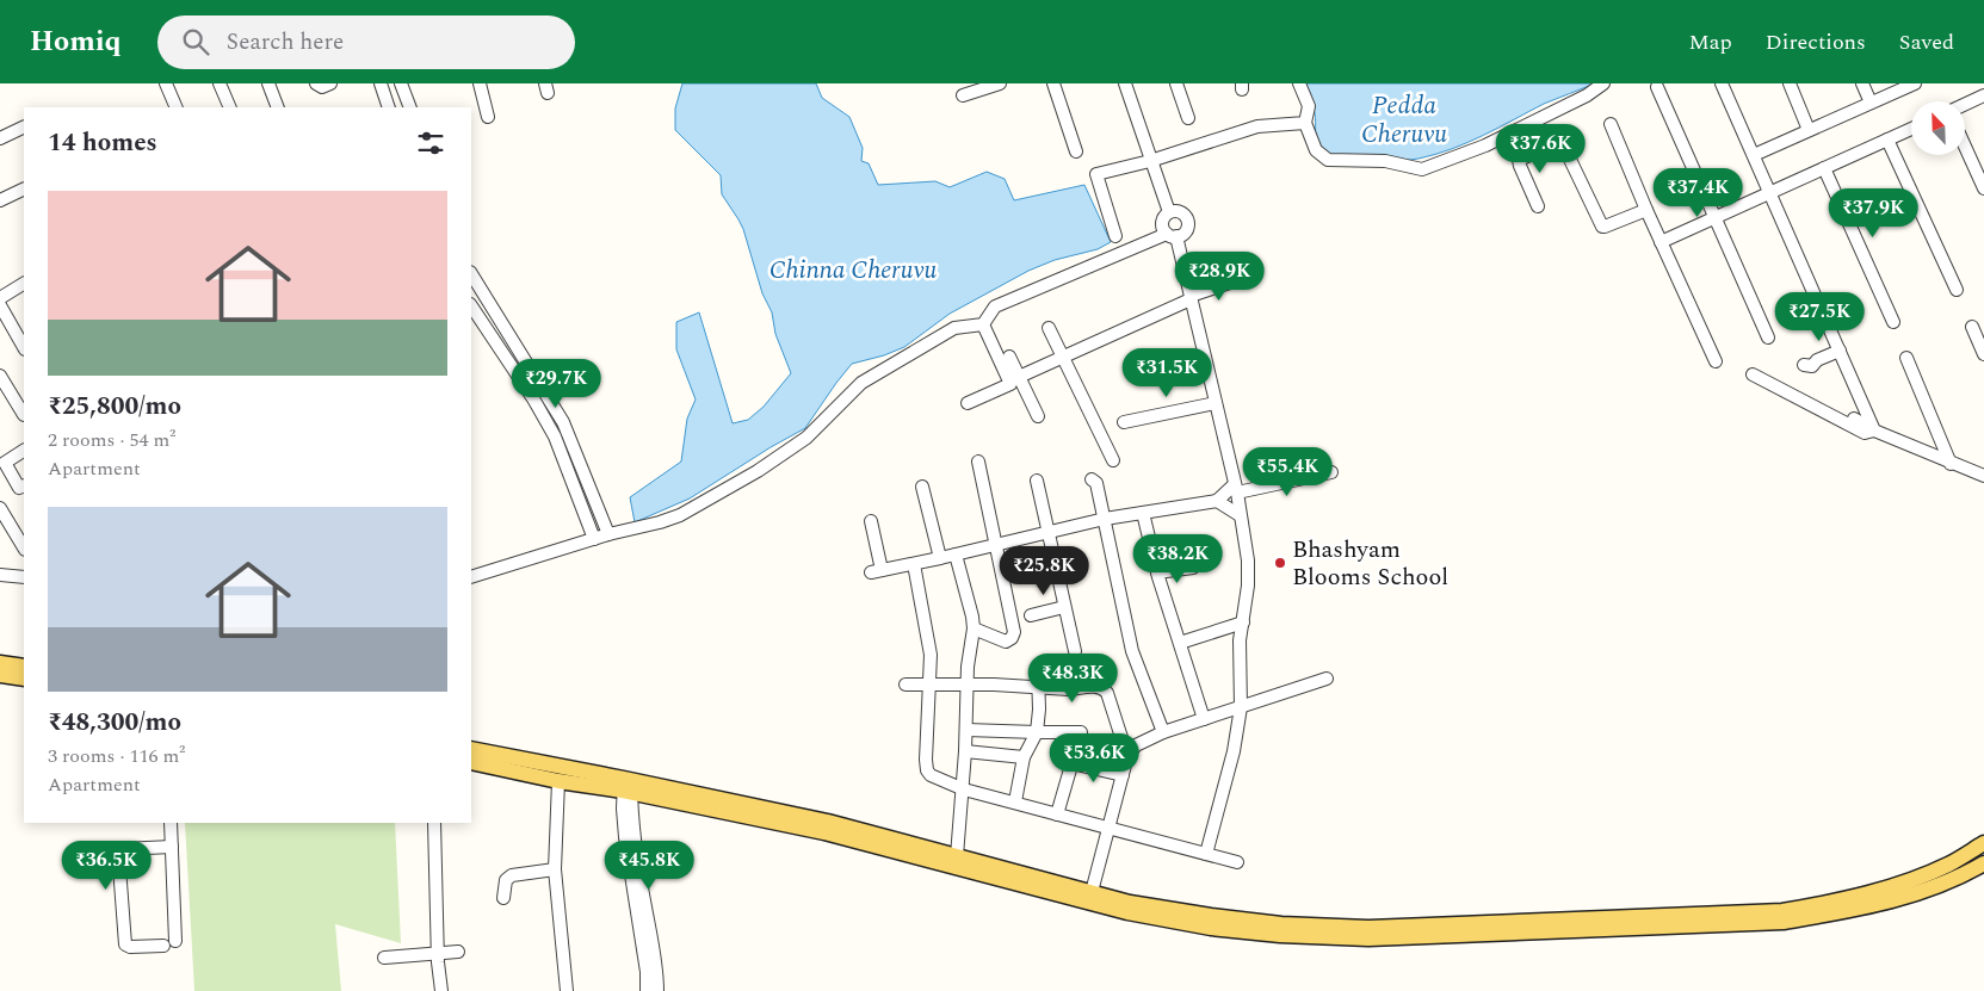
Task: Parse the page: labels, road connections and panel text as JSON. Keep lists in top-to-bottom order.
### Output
{
  "water": ["Pedda Cheruvu", "Chinna Cheruvu"],
  "places": ["Bhashyam Blooms School"],
  "north": "top left",
  "page": {
    "header": "Homiq",
    "search": "Search here",
    "nav": ["Map", "Directions", "Saved"],
    "heading": "14 homes",
    "price": [
      "₹37.6K",
      "₹37.4K",
      "₹37.9K",
      "₹28.9K",
      "₹27.5K",
      "₹31.5K",
      "₹29.7K",
      "₹55.4K",
      "₹38.2K",
      "₹25.8K",
      "₹48.3K",
      "₹53.6K",
      "₹36.5K",
      "₹45.8K"
    ],
    "list": [
      {
        "name": "₹25,800/mo",
        "note": "2 rooms · 54 m² · Apartment"
      },
      {
        "name": "₹48,300/mo",
        "note": "3 rooms · 116 m² · Apartment"
      }
    ]
  }
}
